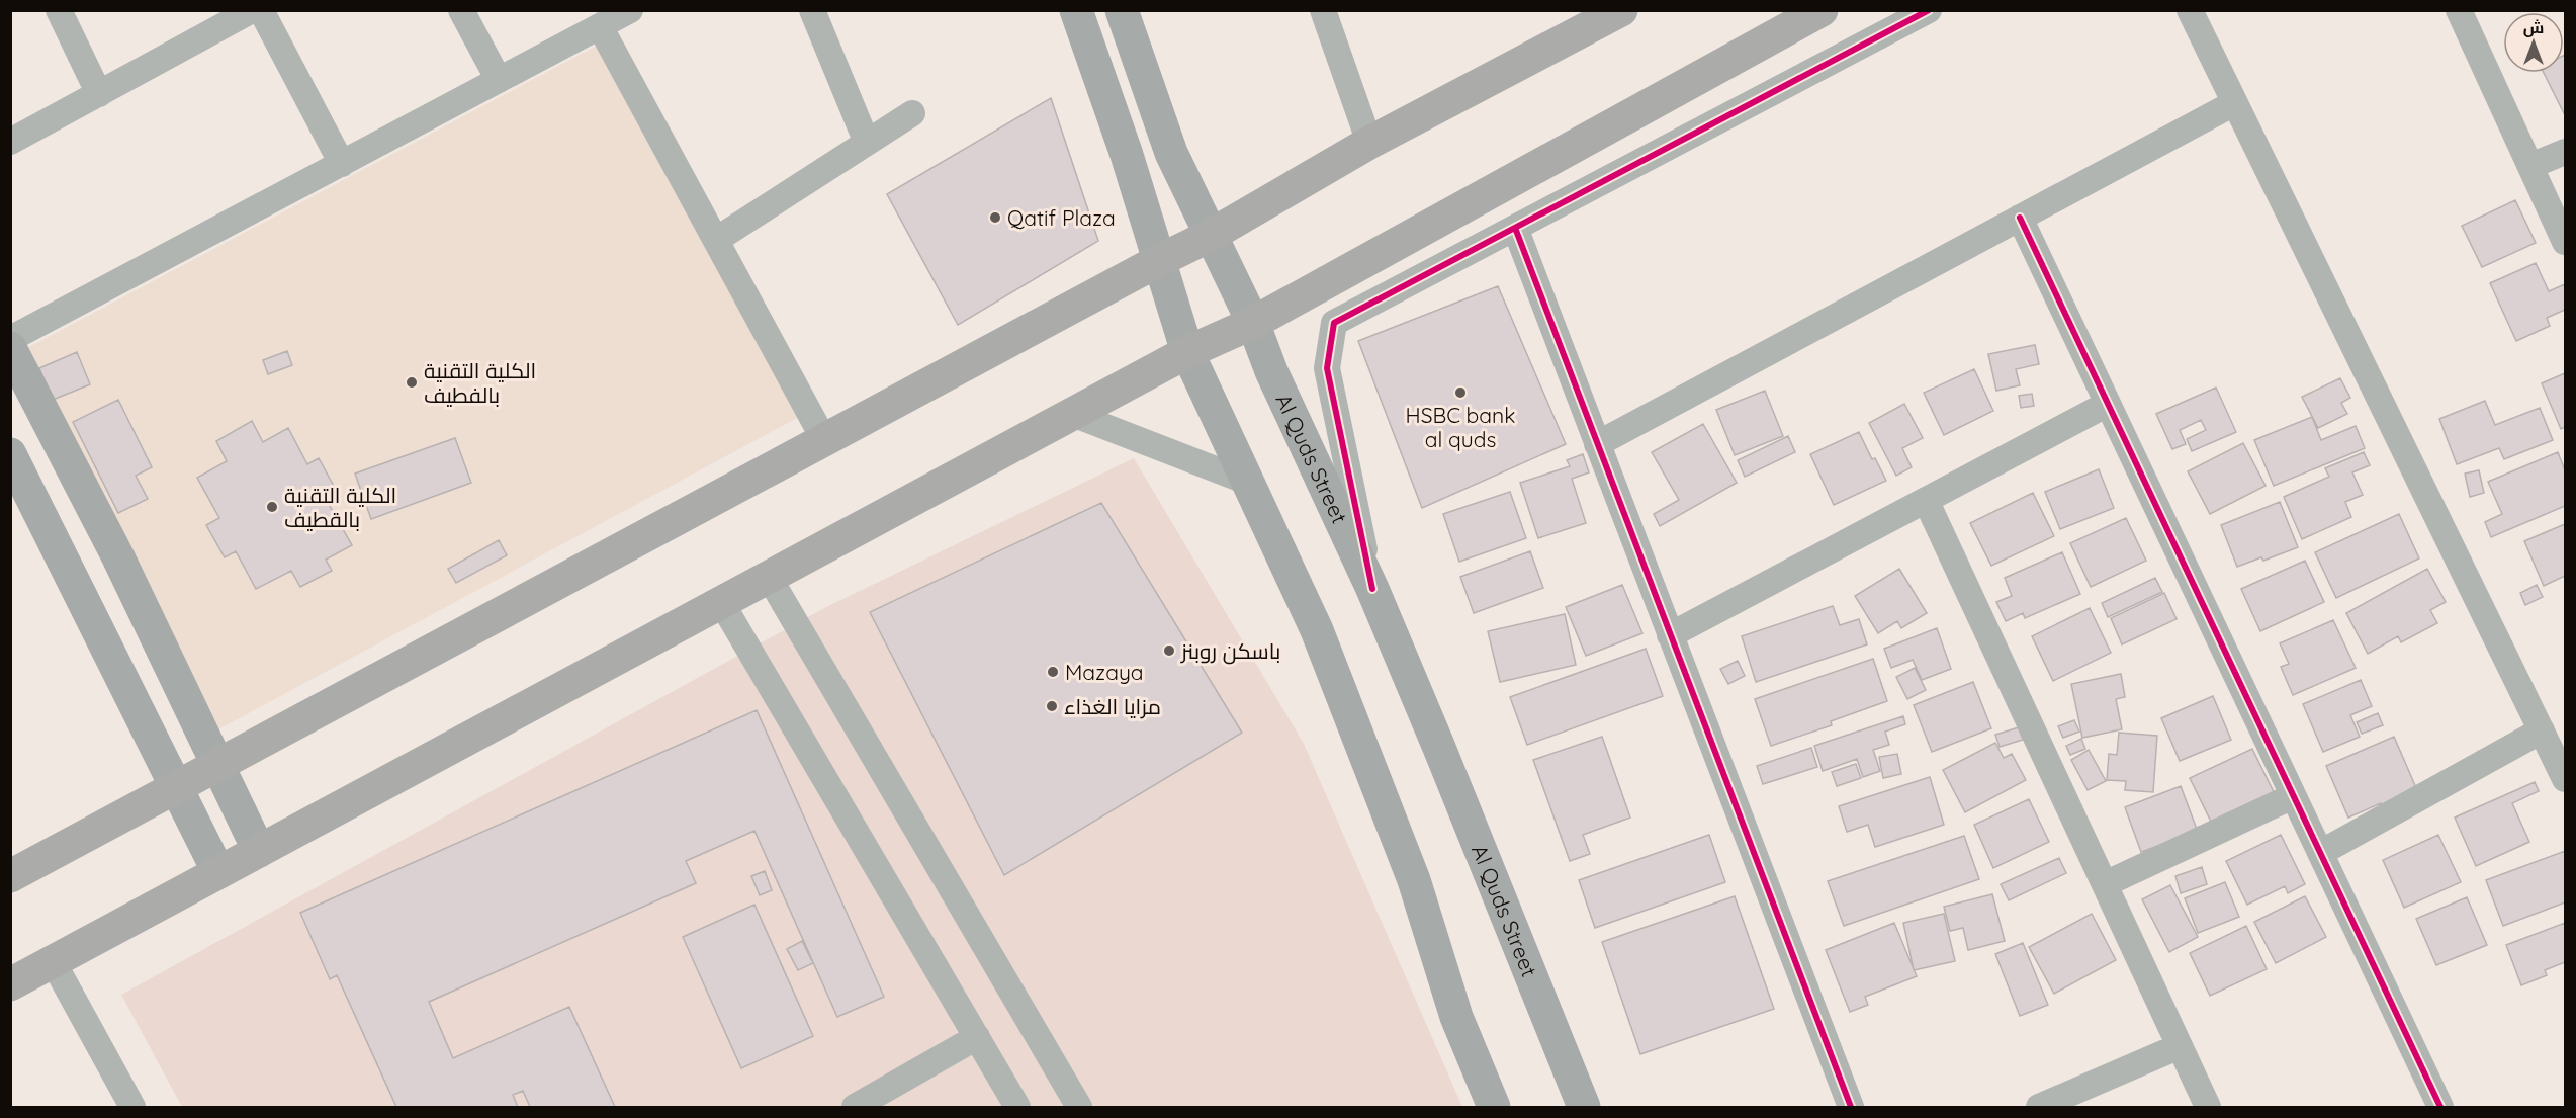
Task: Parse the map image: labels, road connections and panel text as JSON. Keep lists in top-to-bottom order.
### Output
{
  "streets": {
    "main road": ["Al Quds Street"]
  },
  "places": [
    "Qatif Plaza",
    "الكلية التقنية بالفطيف",
    "HSBC bank al quds",
    "الكلية التقنية بالقطيف",
    "باسكن روبنز",
    "Mazaya",
    "مزايا الغذاء"
  ],
  "north": "top"
}
